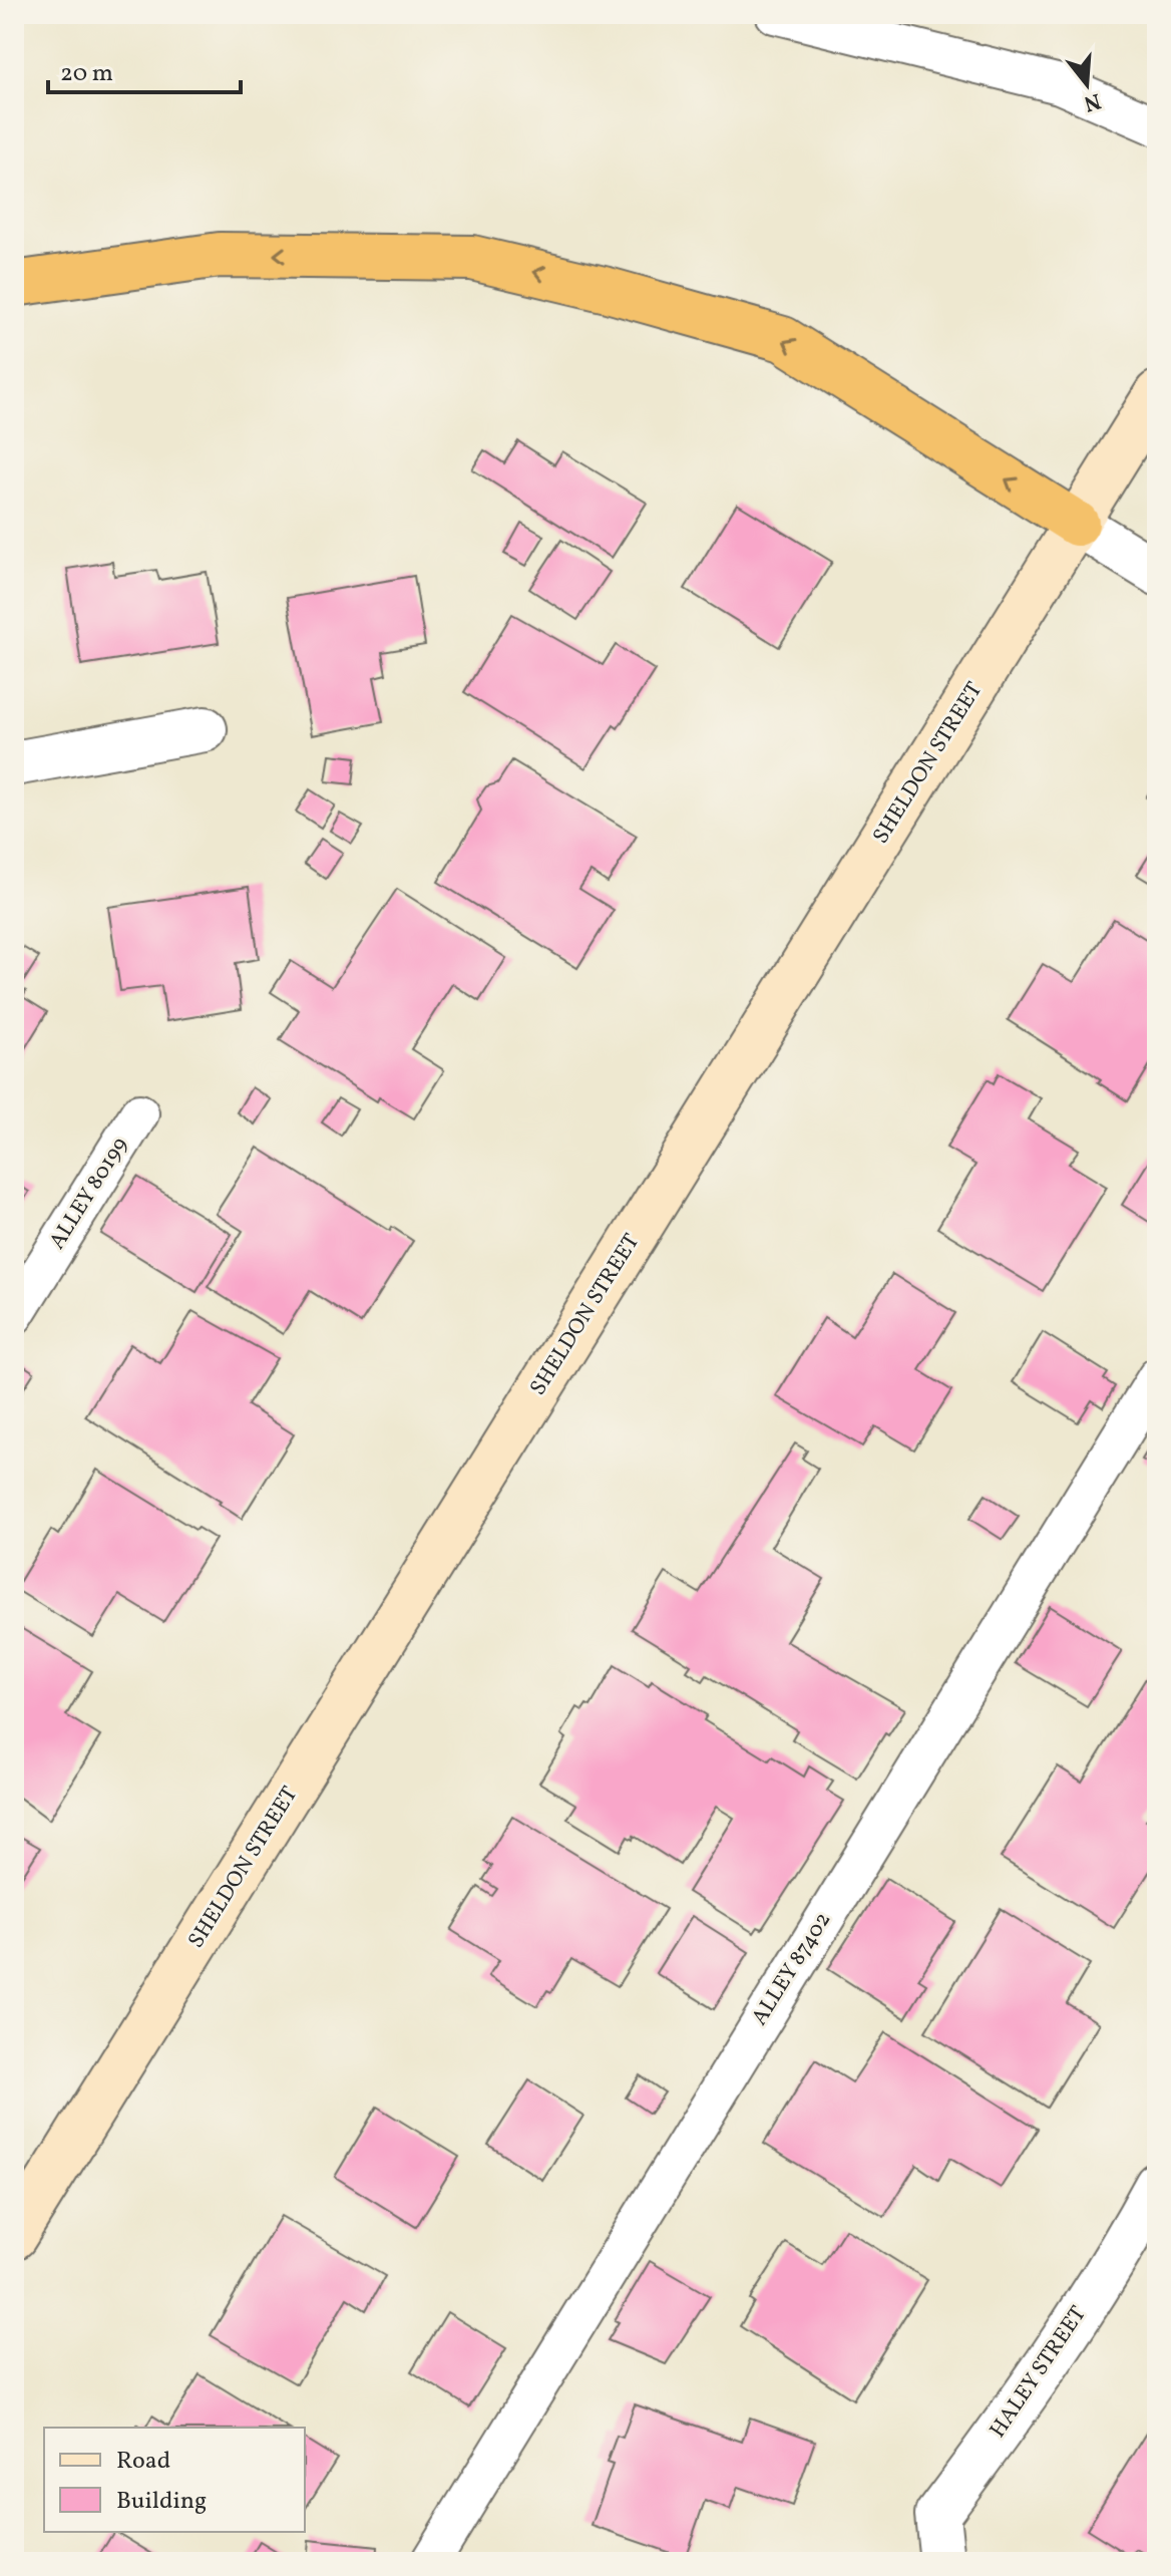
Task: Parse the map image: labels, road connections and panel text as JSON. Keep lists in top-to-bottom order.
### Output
{
  "streets": {
    "main road": ["SHELDON STREET"],
    "street": ["HALEY STREET"],
    "lane": ["ALLEY 80199", "ALLEY 87402"]
  },
  "legend": ["Road", "Building"],
  "scale_bar": "20 m",
  "north": "bottom"
}
